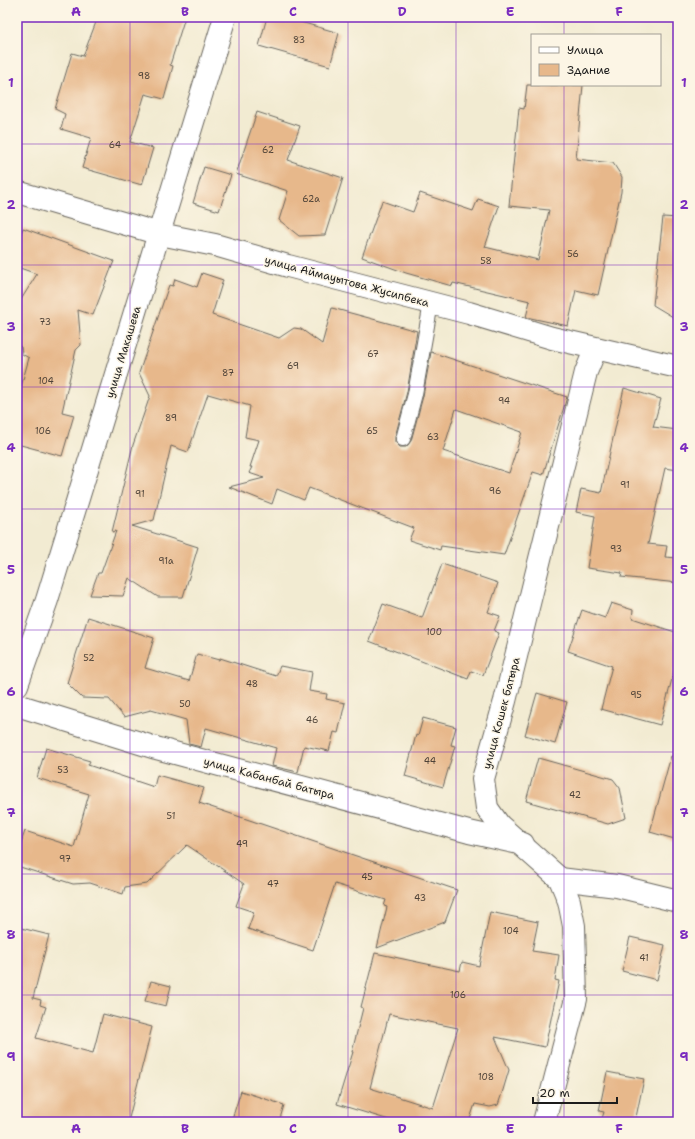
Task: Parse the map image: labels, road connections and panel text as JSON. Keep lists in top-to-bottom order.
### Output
{
  "streets": {
    "street": [
      "улица Аймауытова Жусипбека",
      "улица Макашева",
      "улица Кошек батыра",
      "улица Кабанбай батыра"
    ]
  },
  "crossings": [
    ["улица Аймауытова Жусипбека", "улица Макашева"],
    ["улица Аймауытова Жусипбека", "улица Кошек батыра"],
    ["улица Кошек батыра", "улица Кабанбай батыра"]
  ],
  "house_numbers": [
    "83",
    "98",
    "64",
    "62",
    "62а",
    "56",
    "58",
    "73",
    "67",
    "69",
    "87",
    "104",
    "94",
    "89",
    "106",
    "65",
    "63",
    "91",
    "96",
    "91",
    "93",
    "91а",
    "100",
    "52",
    "48",
    "95",
    "50",
    "46",
    "44",
    "53",
    "42",
    "51",
    "49",
    "97",
    "45",
    "47",
    "43",
    "104",
    "41",
    "106",
    "108"
  ],
  "legend": ["Улица", "Здание"],
  "scale_bar": "20 m",
  "grid": {
    "columns": [
      "A",
      "B",
      "C",
      "D",
      "E",
      "F"
    ],
    "rows": [
      "1",
      "2",
      "3",
      "4",
      "5",
      "6",
      "7",
      "8",
      "9"
    ]
  }
}
